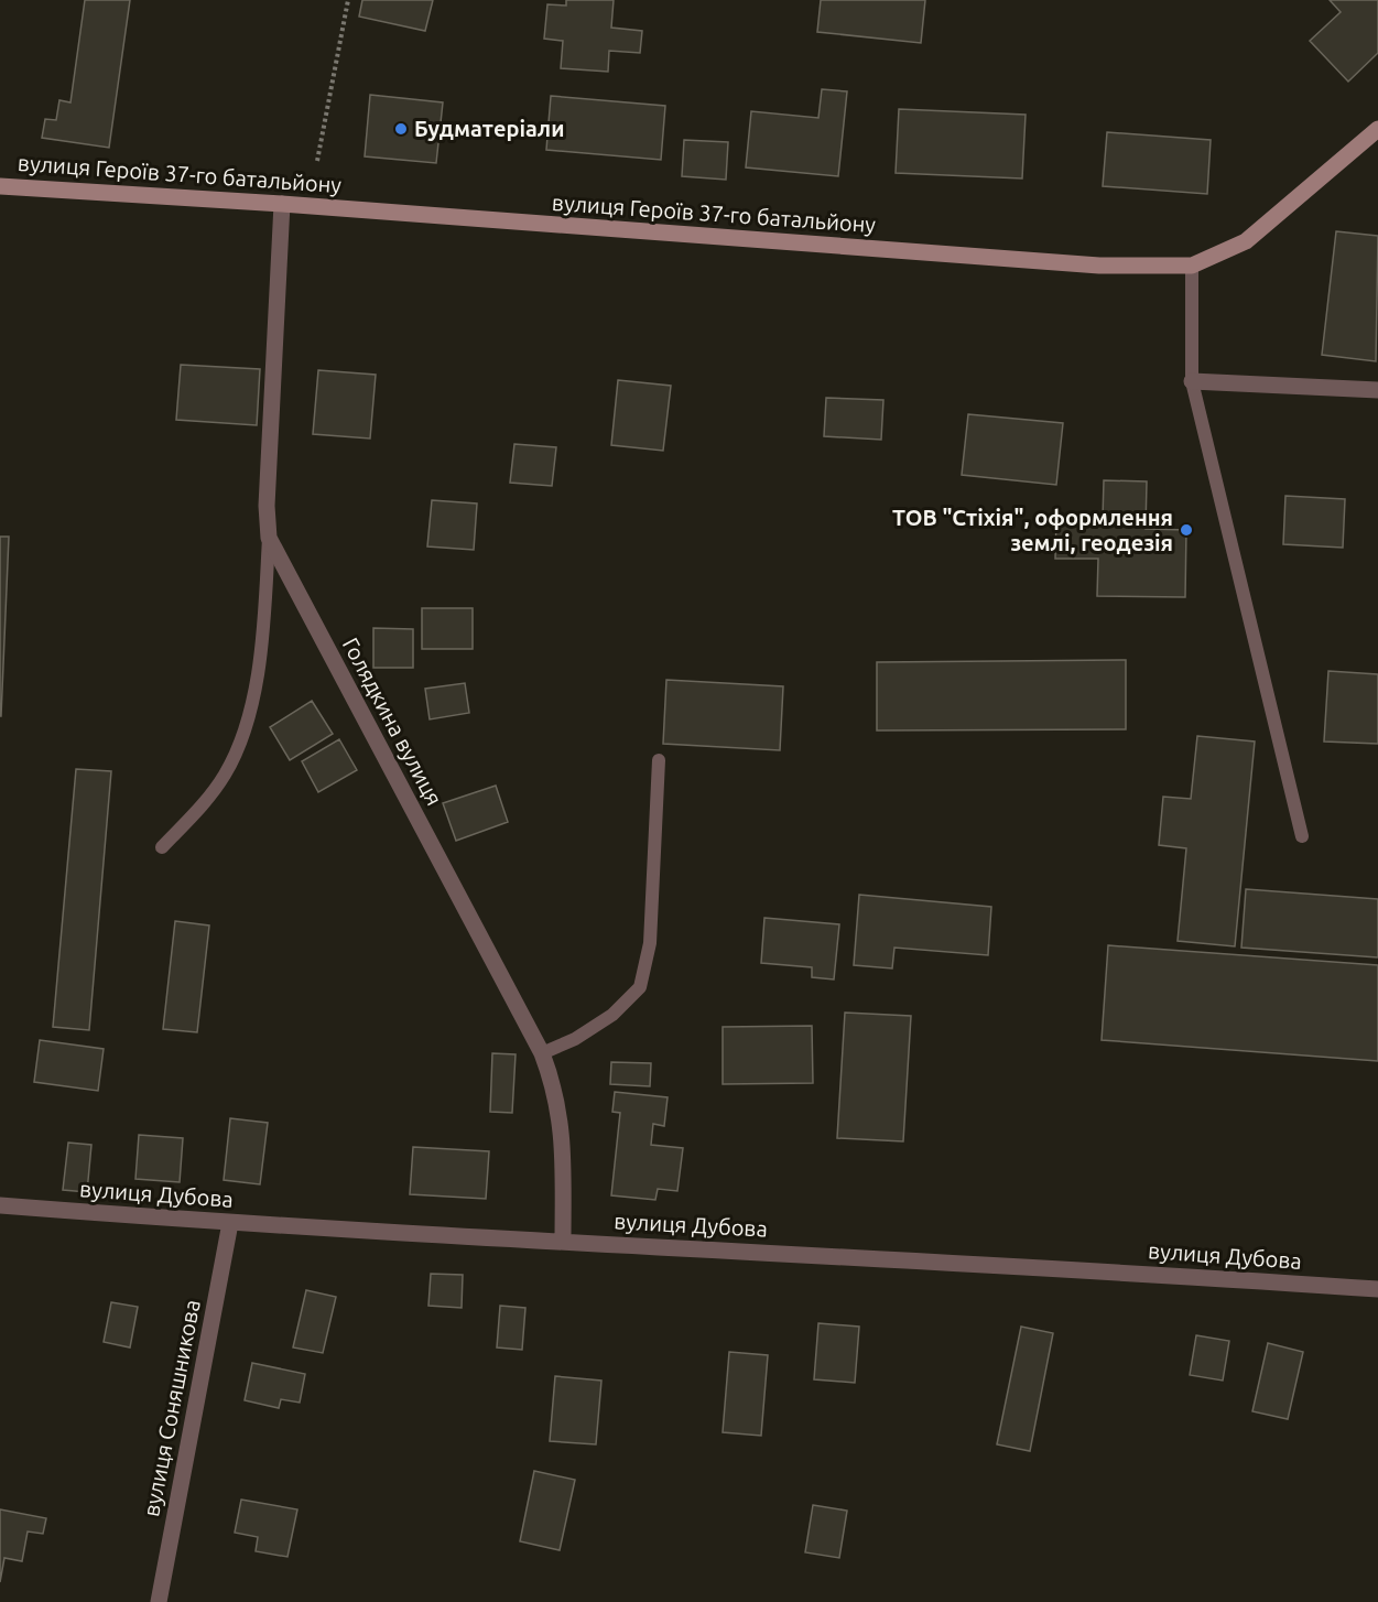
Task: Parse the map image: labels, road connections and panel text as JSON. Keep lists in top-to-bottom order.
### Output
{
  "streets": {
    "street": [
      "вулиця Героїв 37-го батальйону",
      "Голядкина вулиця",
      "вулиця Дубова",
      "вулиця Соняшникова"
    ]
  },
  "crossings": [
    ["вулиця Героїв 37-го батальйону", "Голядкина вулиця"],
    ["Голядкина вулиця", "вулиця Дубова"],
    ["вулиця Дубова", "вулиця Соняшникова"]
  ],
  "places": ["Будматеріали", "ТОВ \"Стіхія\", оформлення землі, геодезія"]
}
